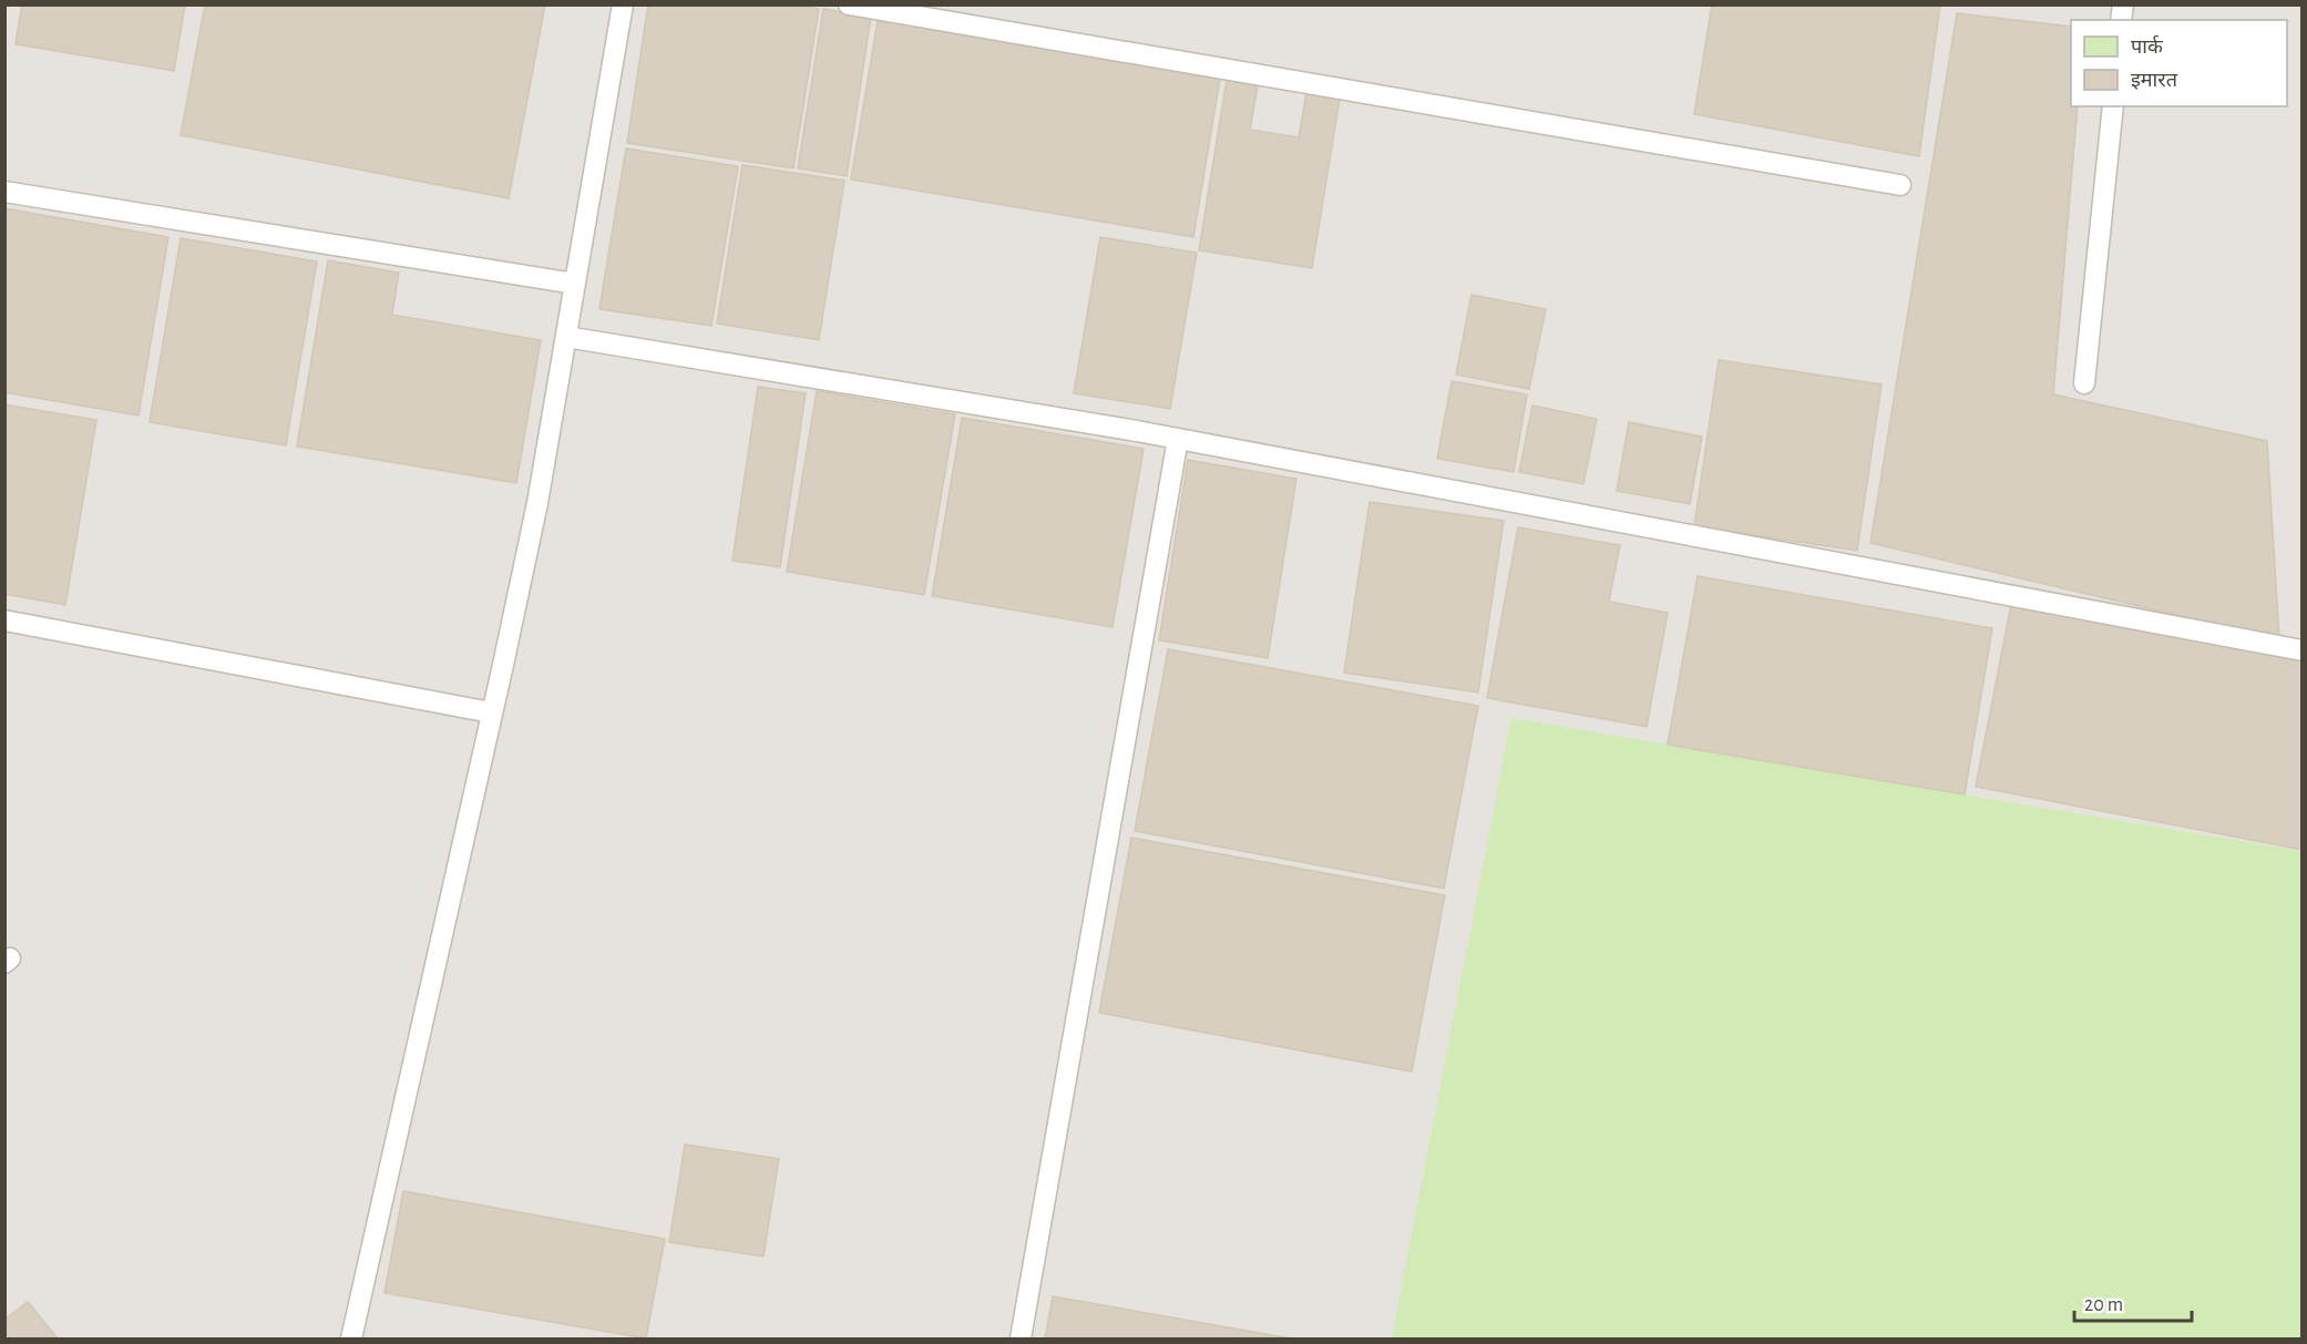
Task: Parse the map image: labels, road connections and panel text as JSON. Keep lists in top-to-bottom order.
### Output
{
  "legend": ["पार्क", "इमारत"],
  "scale_bar": "20 m"
}
